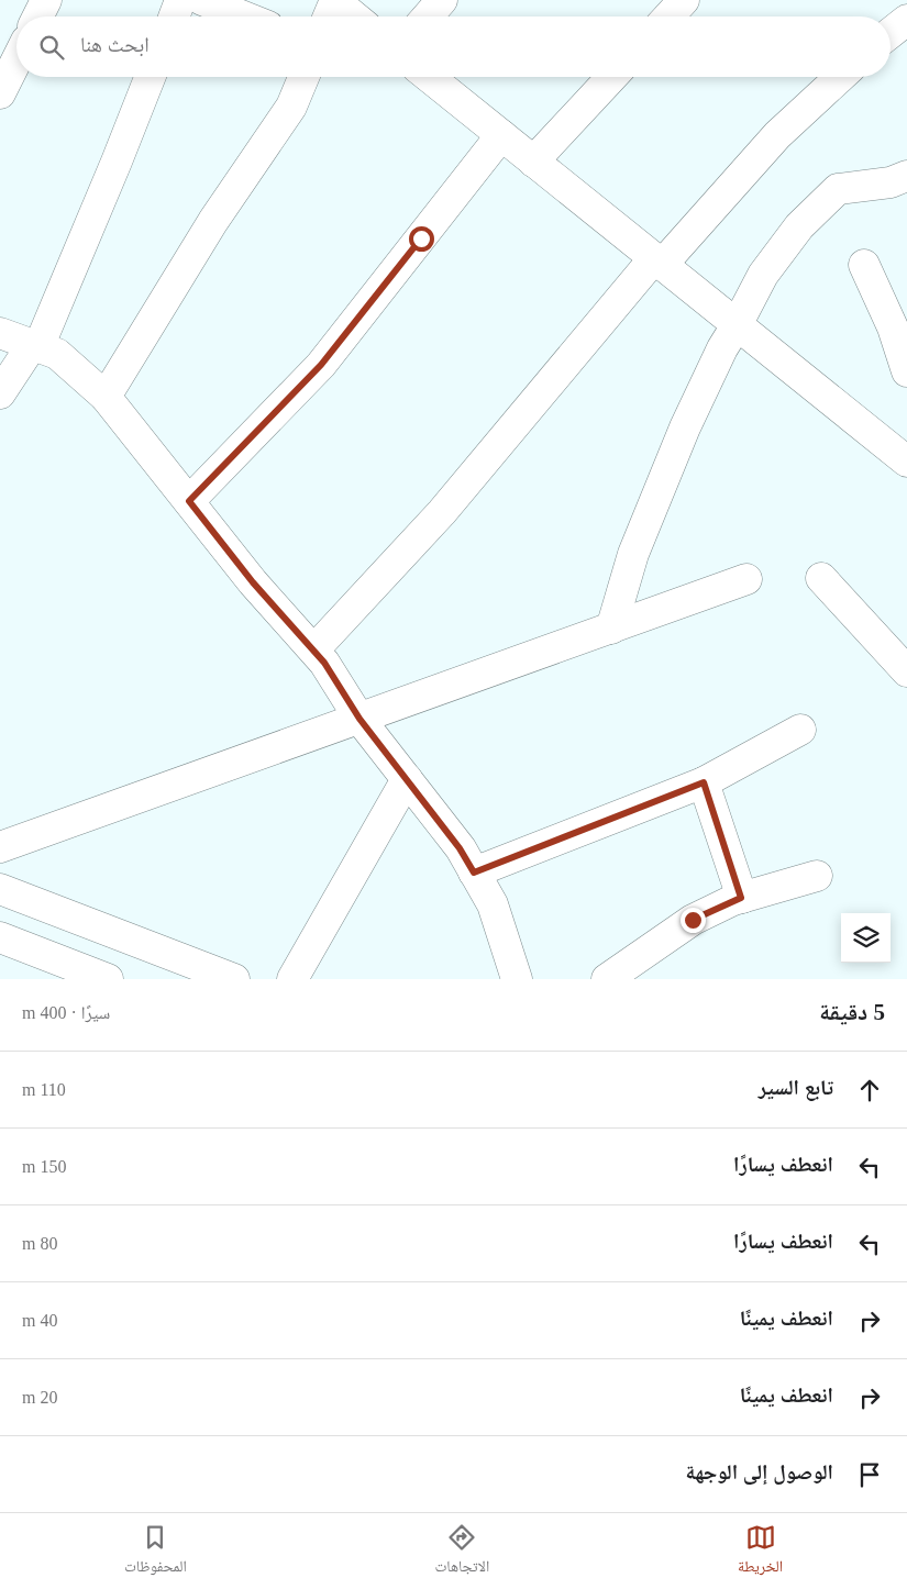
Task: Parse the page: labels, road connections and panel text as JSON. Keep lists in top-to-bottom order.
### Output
{
  "page": {
    "search": "ابحث هنا",
    "heading": ["5 دقيقة", "سيرًا · 400 m"],
    "list": [
      ["تابع السير", "110 m"],
      ["انعطف يسارًا", "150 m"],
      ["انعطف يسارًا", "80 m"],
      ["انعطف يمينًا", "40 m"],
      ["انعطف يمينًا", "20 m"],
      "الوصول إلى الوجهة"
    ],
    "nav": ["الخريطة", "الاتجاهات", "المحفوظات"]
  }
}
